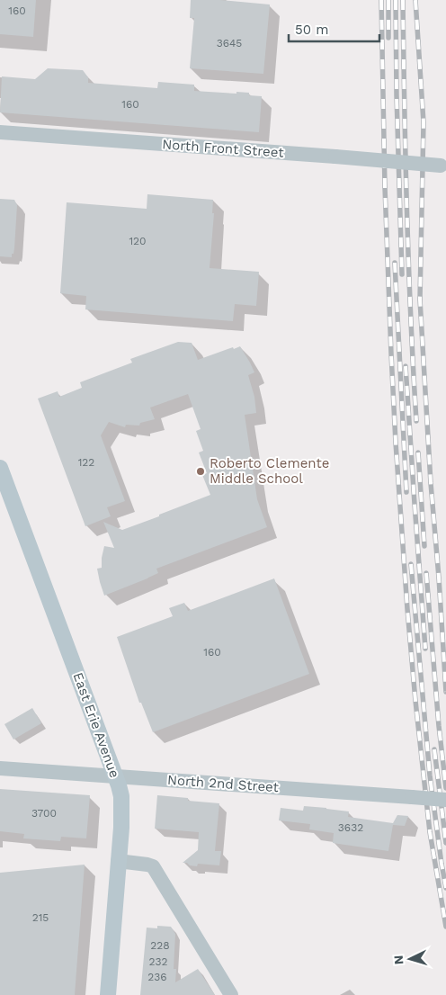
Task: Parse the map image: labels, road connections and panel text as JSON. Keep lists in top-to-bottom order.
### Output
{
  "streets": {
    "main road": ["East Erie Avenue"],
    "street": ["North Front Street", "North 2nd Street"]
  },
  "crossings": [
    ["East Erie Avenue", "North 2nd Street"]
  ],
  "places": ["Roberto Clemente Middle School"],
  "house_numbers": [
    "160",
    "3645",
    "160",
    "120",
    "122",
    "160",
    "3700",
    "3632",
    "215",
    "228",
    "232",
    "236"
  ],
  "scale_bar": "50 m",
  "north": "left"
}
